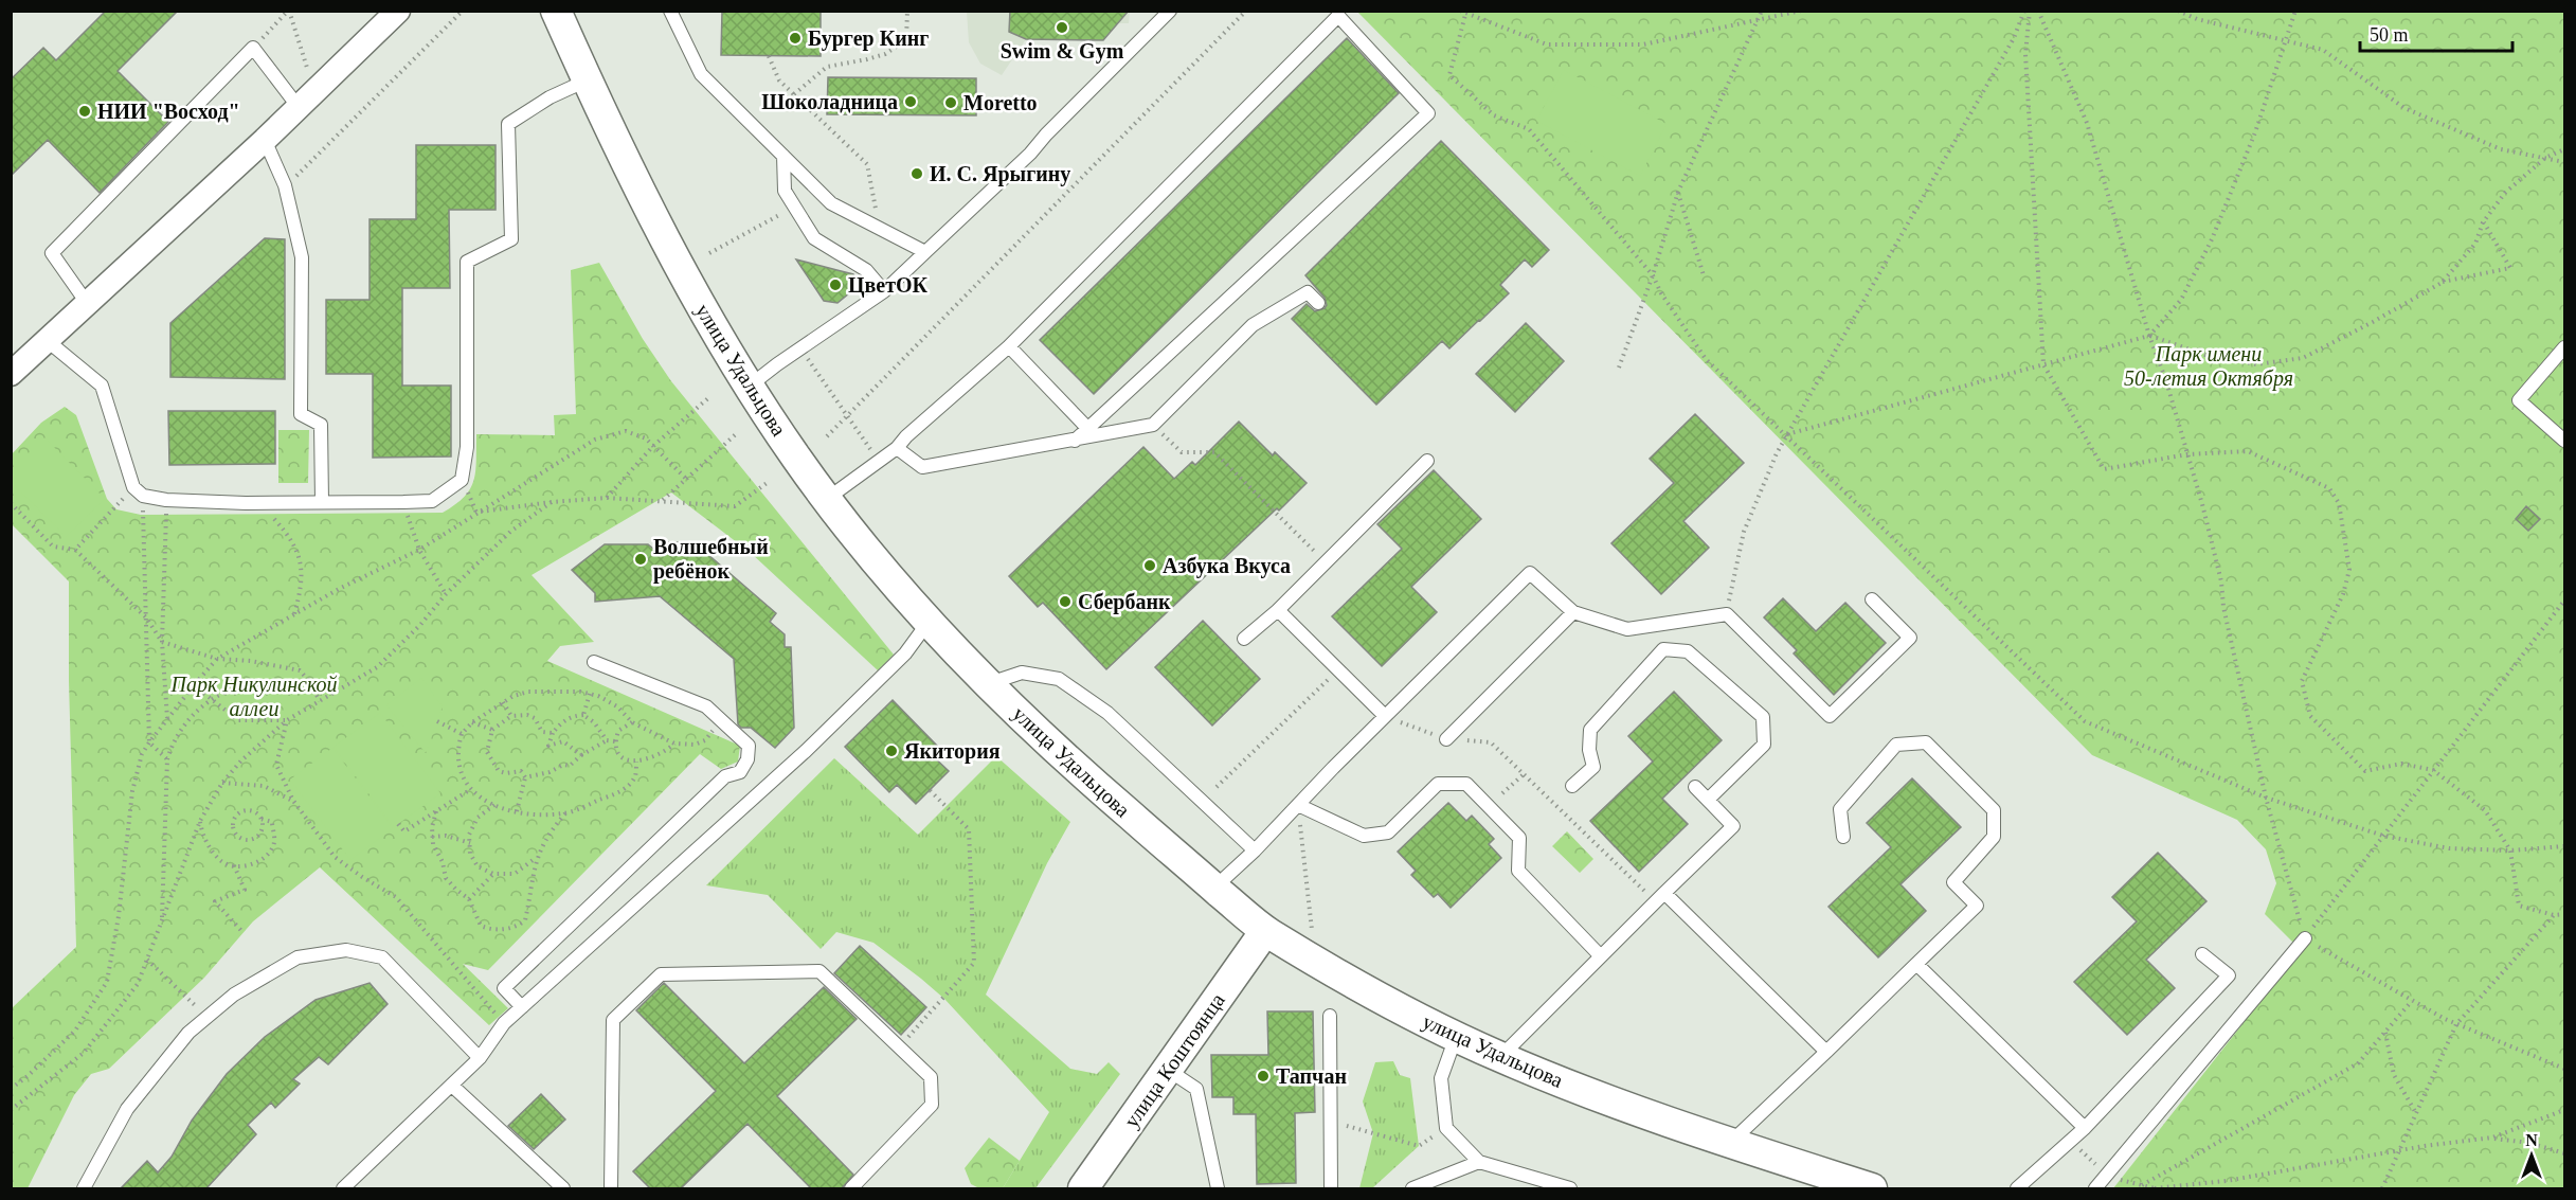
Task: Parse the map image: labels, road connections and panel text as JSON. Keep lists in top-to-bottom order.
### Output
{
  "streets": {
    "street": ["улица Удальцова", "улица Коштоянца"]
  },
  "crossings": [
    ["улица Удальцова", "улица Коштоянца"]
  ],
  "parks": ["Парк имени 50-летия Октября", "Парк Никулинской аллеи"],
  "places": [
    "Swim & Gym",
    "Бургер Кинг",
    "Шоколадница",
    "Moretto",
    "НИИ \"Восход\"",
    "И. С. Ярыгину",
    "ЦветОК",
    "Волшебный ребёнок",
    "Азбука Вкуса",
    "Сбербанк",
    "Якитория",
    "Тапчан"
  ],
  "scale_bar": "50 m",
  "north": "top"
}
